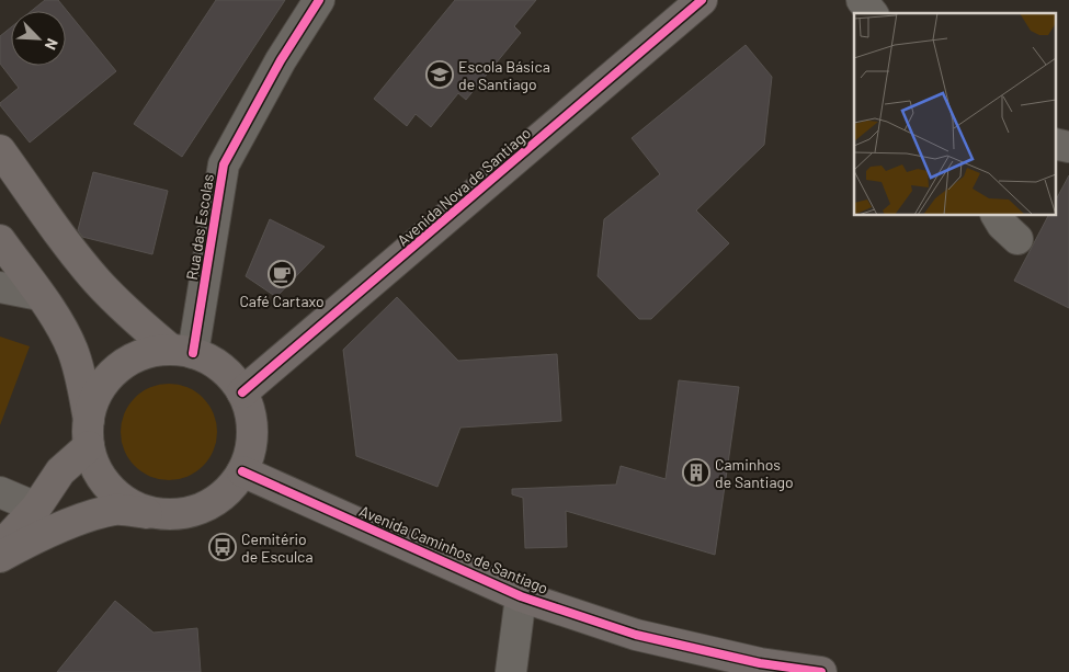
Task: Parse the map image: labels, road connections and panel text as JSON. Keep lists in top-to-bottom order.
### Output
{
  "streets": {
    "street": ["Avenida Nova de Santiago", "Rua das Escolas", "Avenida Caminhos de Santiago"]
  },
  "crossings": [
    ["Avenida Nova de Santiago", "Rua das Escolas"],
    ["Avenida Nova de Santiago", "Avenida Caminhos de Santiago"],
    ["Rua das Escolas", "Avenida Caminhos de Santiago"]
  ],
  "places": {
    "school or university": ["Escola Básica de Santiago"],
    "cafe": ["Café Cartaxo"],
    "building": ["Caminhos de Santiago"],
    "bus stop": ["Cemitério de Esculca"]
  },
  "north": "bottom right"
}
